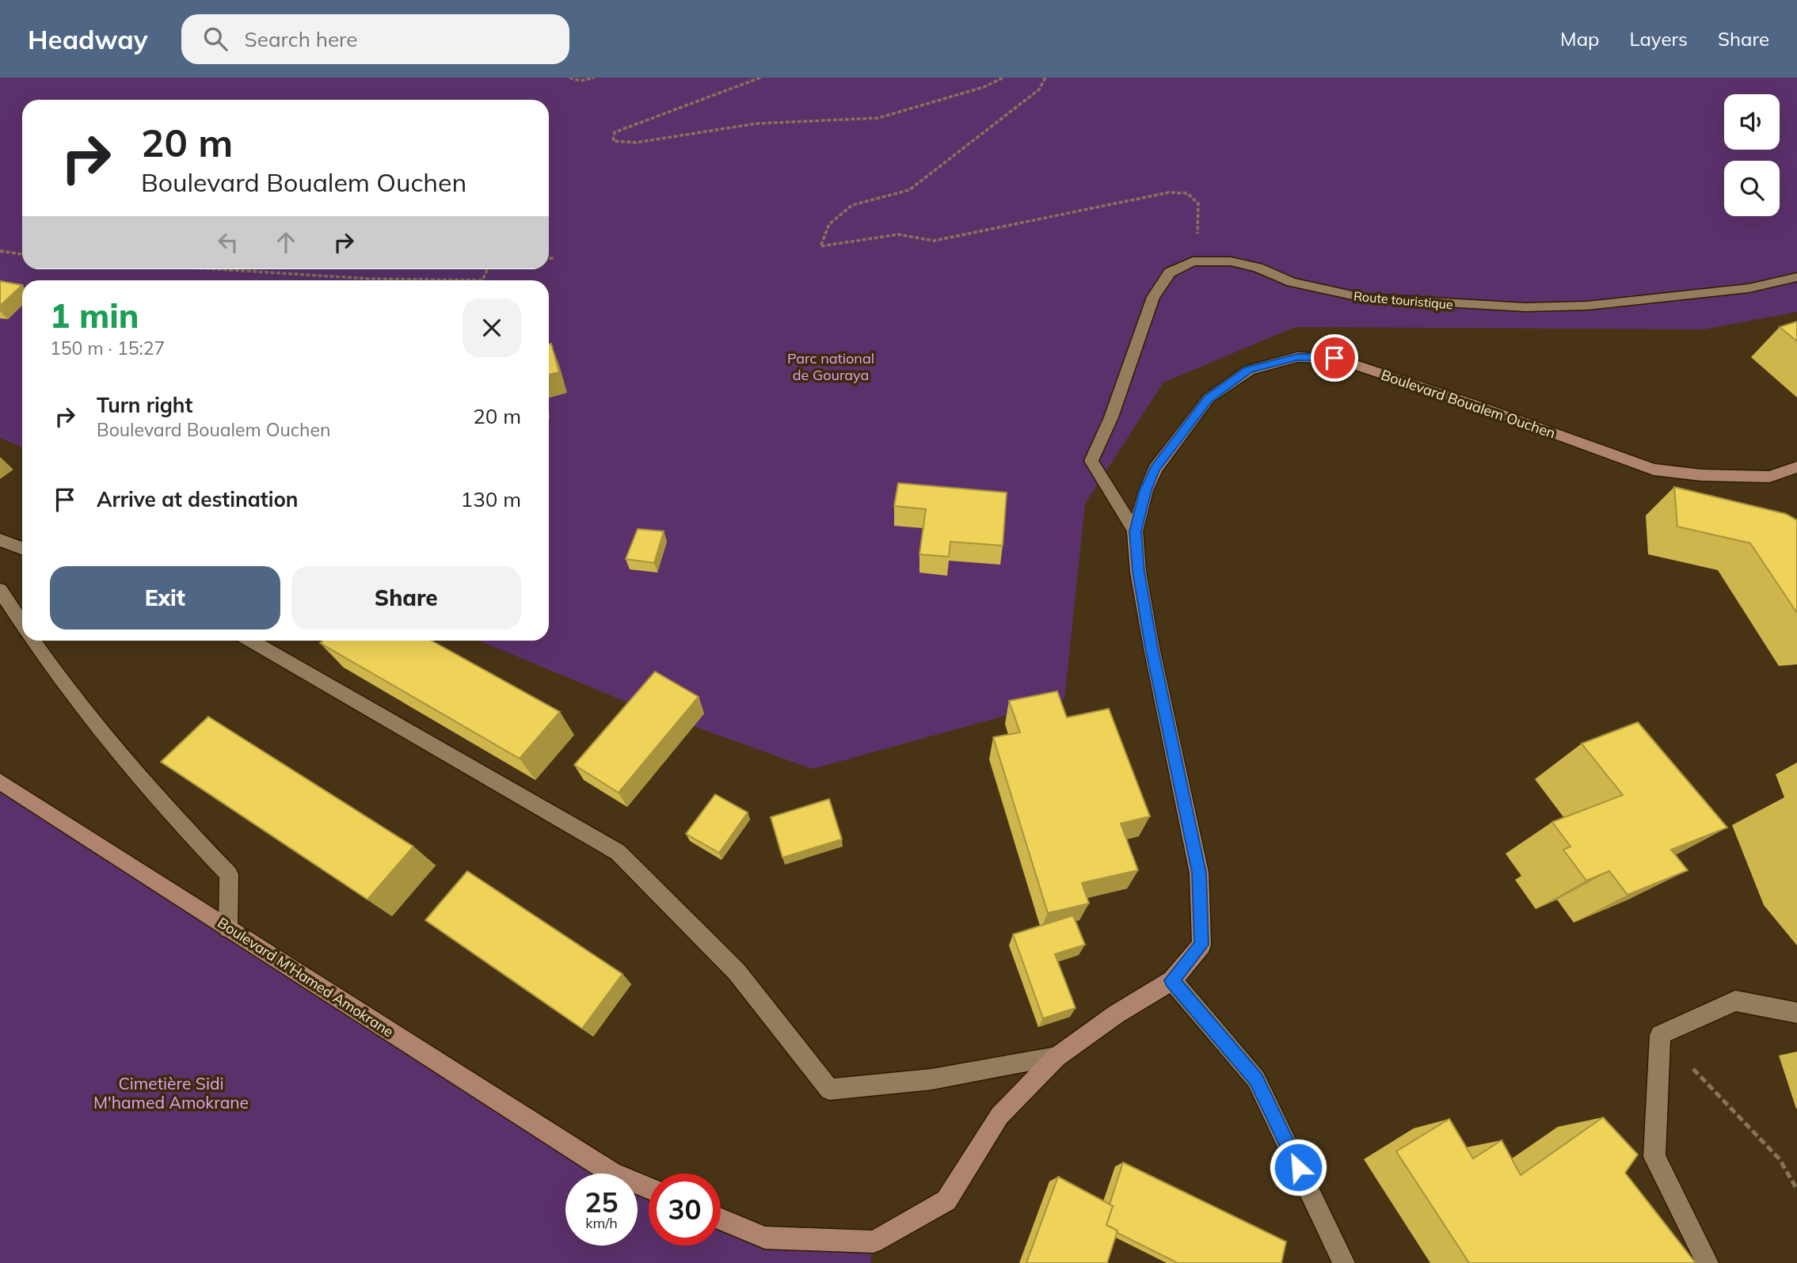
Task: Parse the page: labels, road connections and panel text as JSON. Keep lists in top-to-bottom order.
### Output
{
  "streets": {
    "main road": ["Boulevard Boualem Ouchen", "Boulevard M'Hamed Amokrane"],
    "street": ["Route touristique"]
  },
  "crossings": [
    ["Route touristique", "Boulevard Boualem Ouchen"]
  ],
  "parks": ["Parc national de Gouraya", "Cimetière Sidi M'hamed Amokrane"],
  "page": {
    "header": "Headway",
    "search": "Search here",
    "nav": ["Map", "Layers", "Share"],
    "turn": ["20 m", "Boulevard Boualem Ouchen"],
    "heading": ["1 min", "150 m · 15:27"],
    "list": [
      {
        "name": "Turn right",
        "note": "Boulevard Boualem Ouchen",
        "value": "20 m"
      },
      {
        "name": "Arrive at destination",
        "value": "130 m"
      }
    ],
    "buttons": ["Exit", "Share"],
    "speed": "25 km/h",
    "limit": "30"
  }
}
